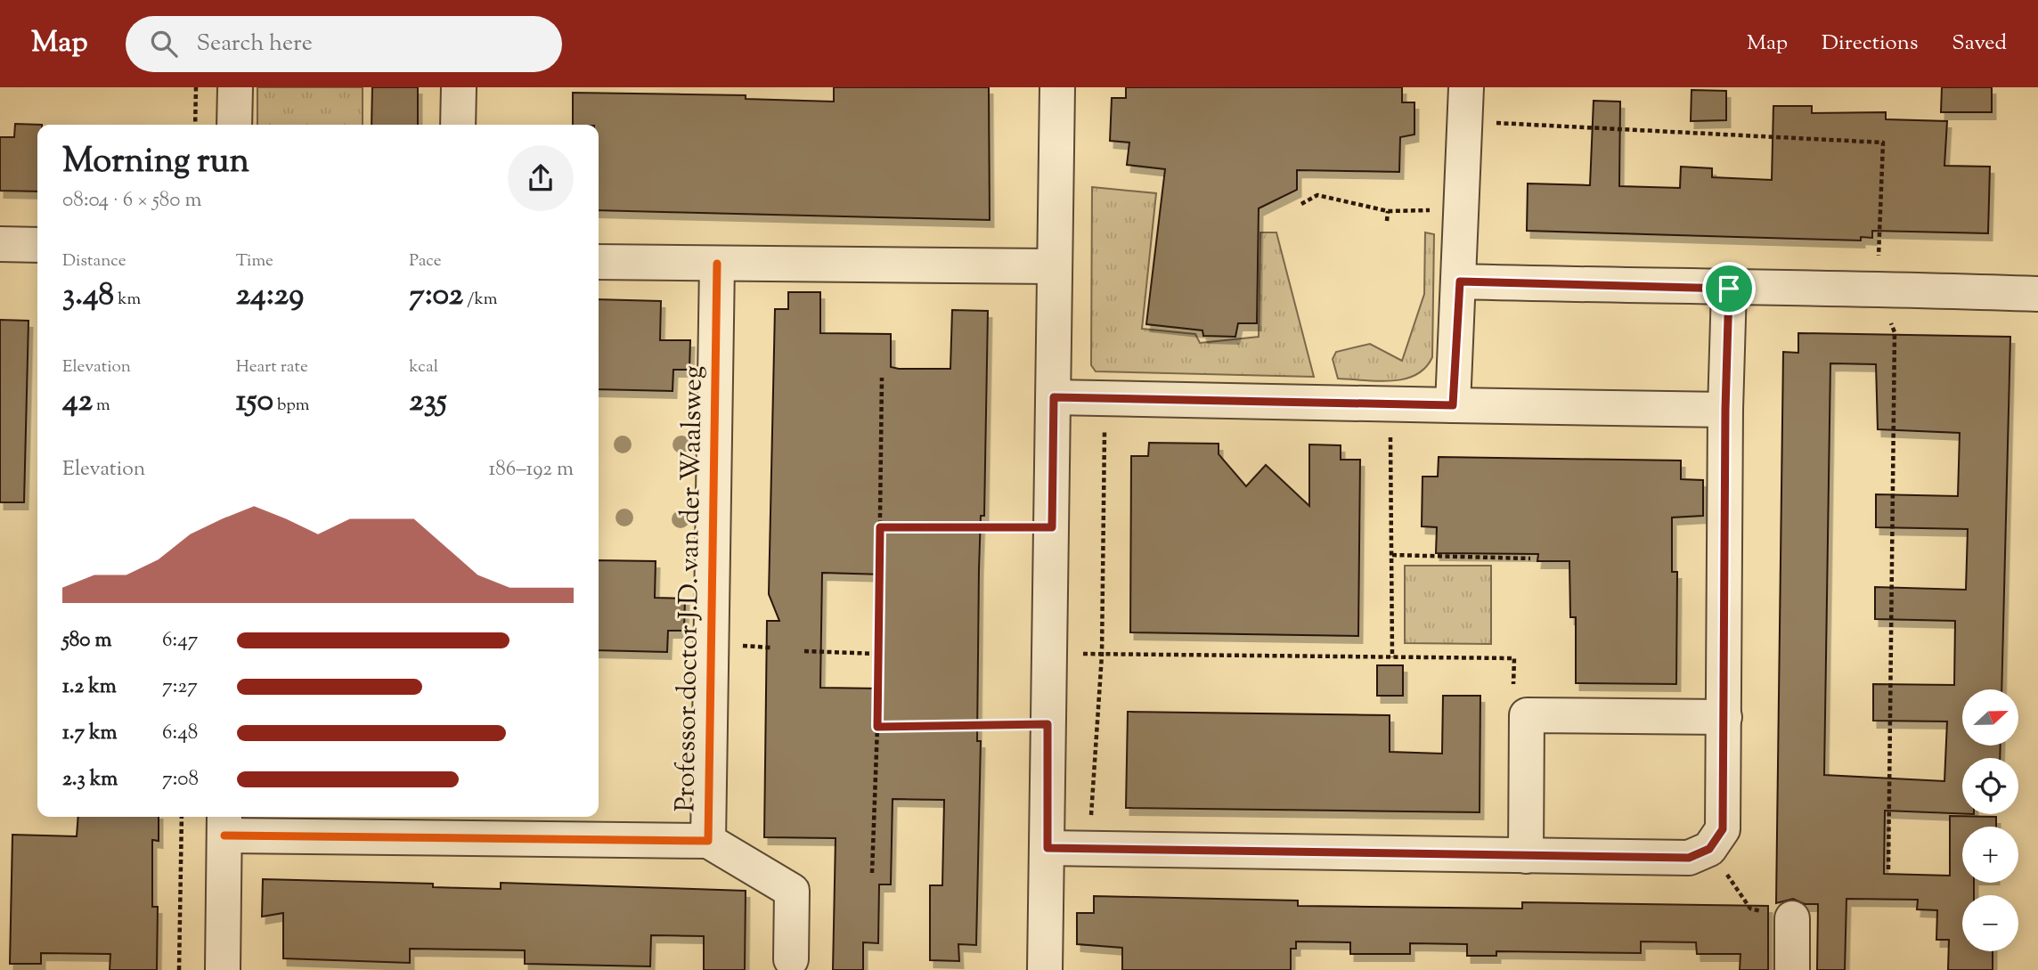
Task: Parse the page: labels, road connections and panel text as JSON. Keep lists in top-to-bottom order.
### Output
{
  "streets": {
    "street": ["Professor doctor J.D. van der Waalsweg"]
  },
  "north": "right",
  "page": {
    "header": "Map",
    "search": "Search here",
    "nav": ["Map", "Directions", "Saved"],
    "heading": ["Morning run", "08:04 · 6 × 580 m"],
    "stats": [
      ["Distance", "3.48 km"],
      ["Time", "24:29"],
      ["Pace", "7:02 /km"],
      ["Elevation", "42 m"],
      ["Heart rate", "150 bpm"],
      ["kcal", "235"]
    ],
    "chart": ["Elevation", "186–192 m"],
    "list": [
      {
        "name": "580 m",
        "note": "6:47"
      },
      {
        "name": "1.2 km",
        "note": "7:27"
      },
      {
        "name": "1.7 km",
        "note": "6:48"
      },
      {
        "name": "2.3 km",
        "note": "7:08"
      }
    ],
    "map_buttons": ["+", "−"]
  }
}
